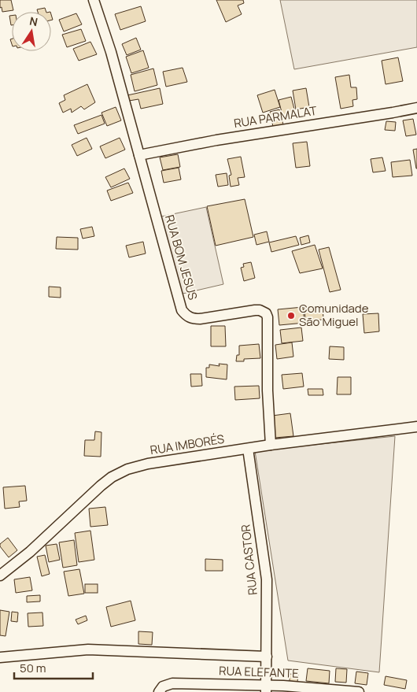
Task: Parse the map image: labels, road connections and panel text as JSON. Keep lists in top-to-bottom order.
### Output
{
  "streets": {
    "street": [
      "RUA PARMALAT",
      "RUA BOM JESUS",
      "RUA IMBORÉS",
      "RUA CASTOR",
      "RUA ELEFANTE"
    ]
  },
  "crossings": [
    ["RUA PARMALAT", "RUA BOM JESUS"],
    ["RUA BOM JESUS", "RUA IMBORÉS"],
    ["RUA IMBORÉS", "RUA CASTOR"],
    ["RUA CASTOR", "RUA ELEFANTE"]
  ],
  "places": ["Comunidade São Miguel"],
  "scale_bar": "50 m",
  "north": "top"
}
